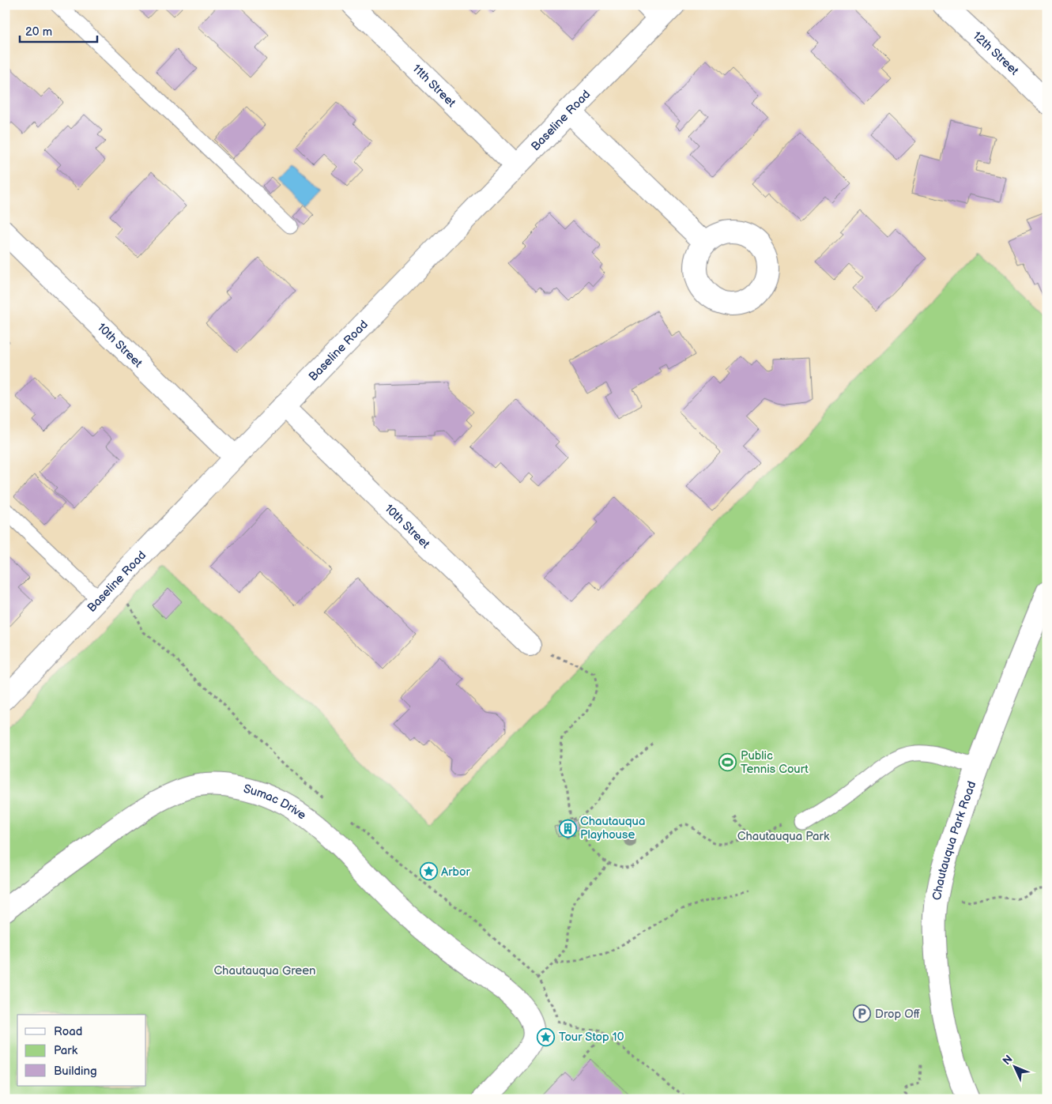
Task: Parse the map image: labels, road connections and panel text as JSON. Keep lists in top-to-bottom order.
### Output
{
  "streets": {
    "street": [
      "12th Street",
      "11th Street",
      "Baseline Road",
      "10th Street",
      "Sumac Drive",
      "Chautauqua Park Road"
    ]
  },
  "crossings": [
    ["11th Street", "Baseline Road"],
    ["Baseline Road", "10th Street"]
  ],
  "parks": ["Chautauqua Park", "Chautauqua Green"],
  "places": {
    "sports": ["Public Tennis Court"],
    "building": ["Chautauqua Playhouse"],
    "place": ["Arbor", "Tour Stop 10"],
    "parking": ["Drop Off"]
  },
  "legend": ["Road", "Park", "Building"],
  "scale_bar": "20 m",
  "north": "top left"
}
